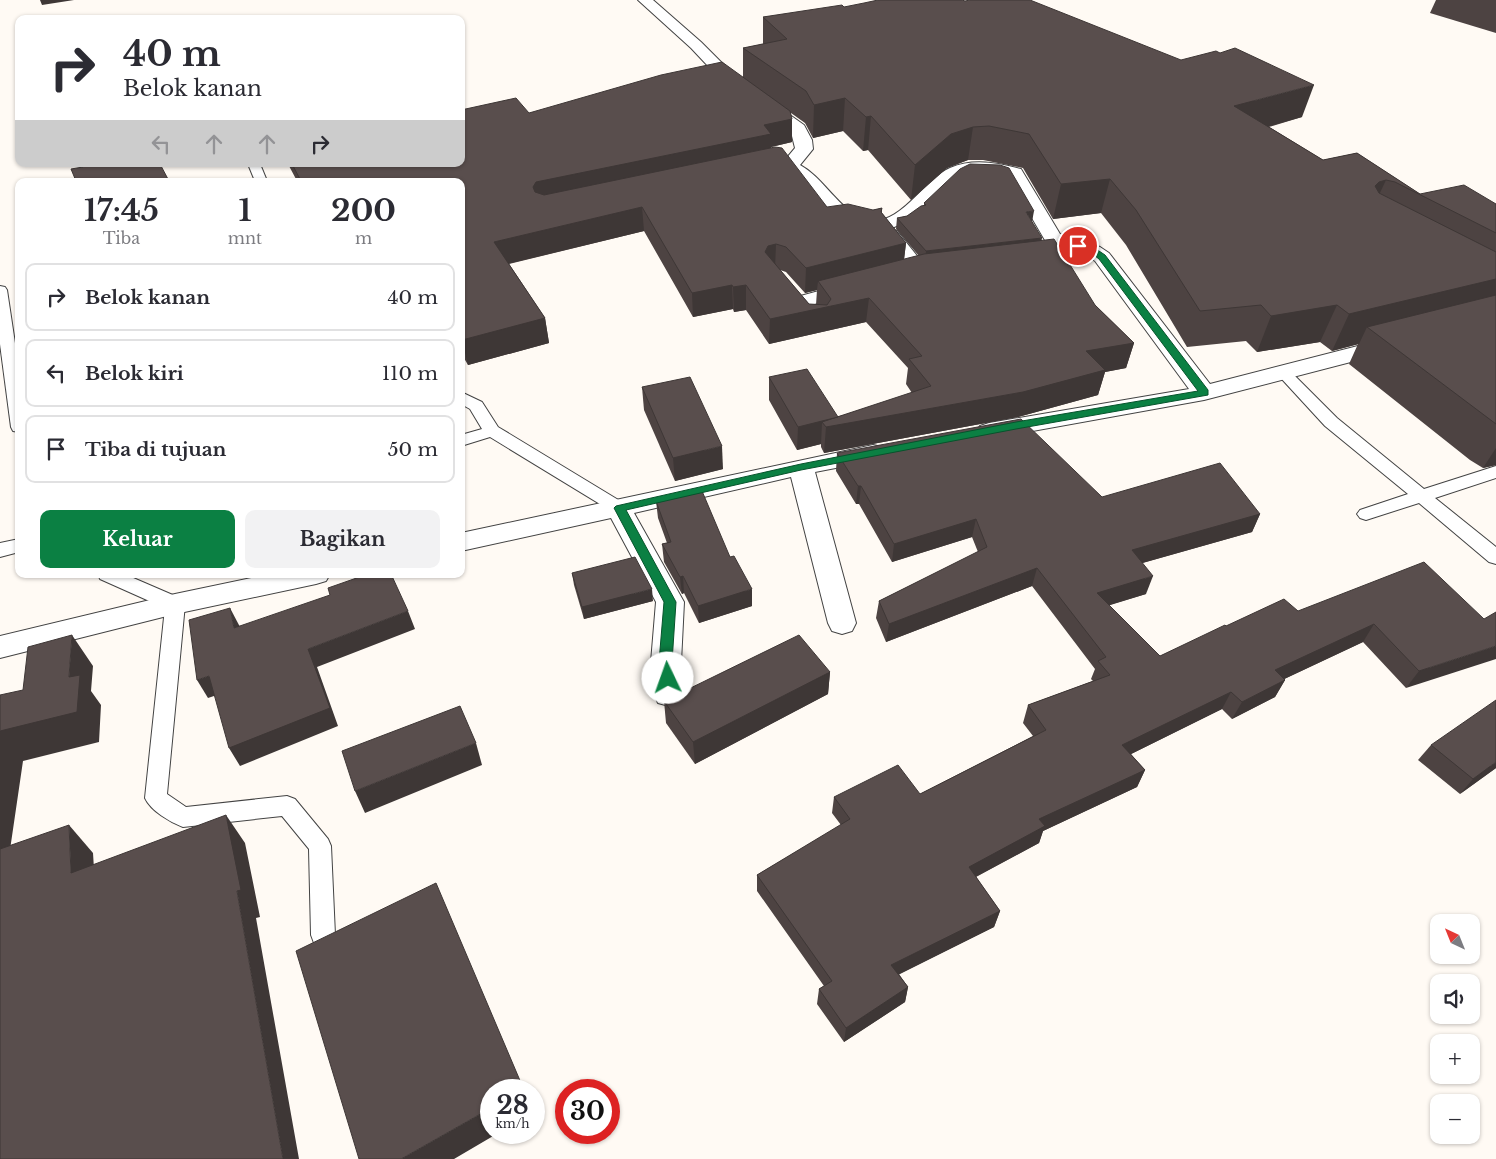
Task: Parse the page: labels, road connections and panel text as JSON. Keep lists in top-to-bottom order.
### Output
{
  "north": "top left",
  "page": {
    "turn": ["40 m", "Belok kanan"],
    "eta": [
      "17:45",
      "Tiba",
      "1",
      "mnt",
      "200",
      "m"
    ],
    "list": [
      {
        "name": "Belok kanan",
        "value": "40 m"
      },
      {
        "name": "Belok kiri",
        "value": "110 m"
      },
      {
        "name": "Tiba di tujuan",
        "value": "50 m"
      }
    ],
    "buttons": ["Keluar", "Bagikan"],
    "map_buttons": ["+", "−"],
    "speed": "28 km/h",
    "limit": "30"
  }
}
